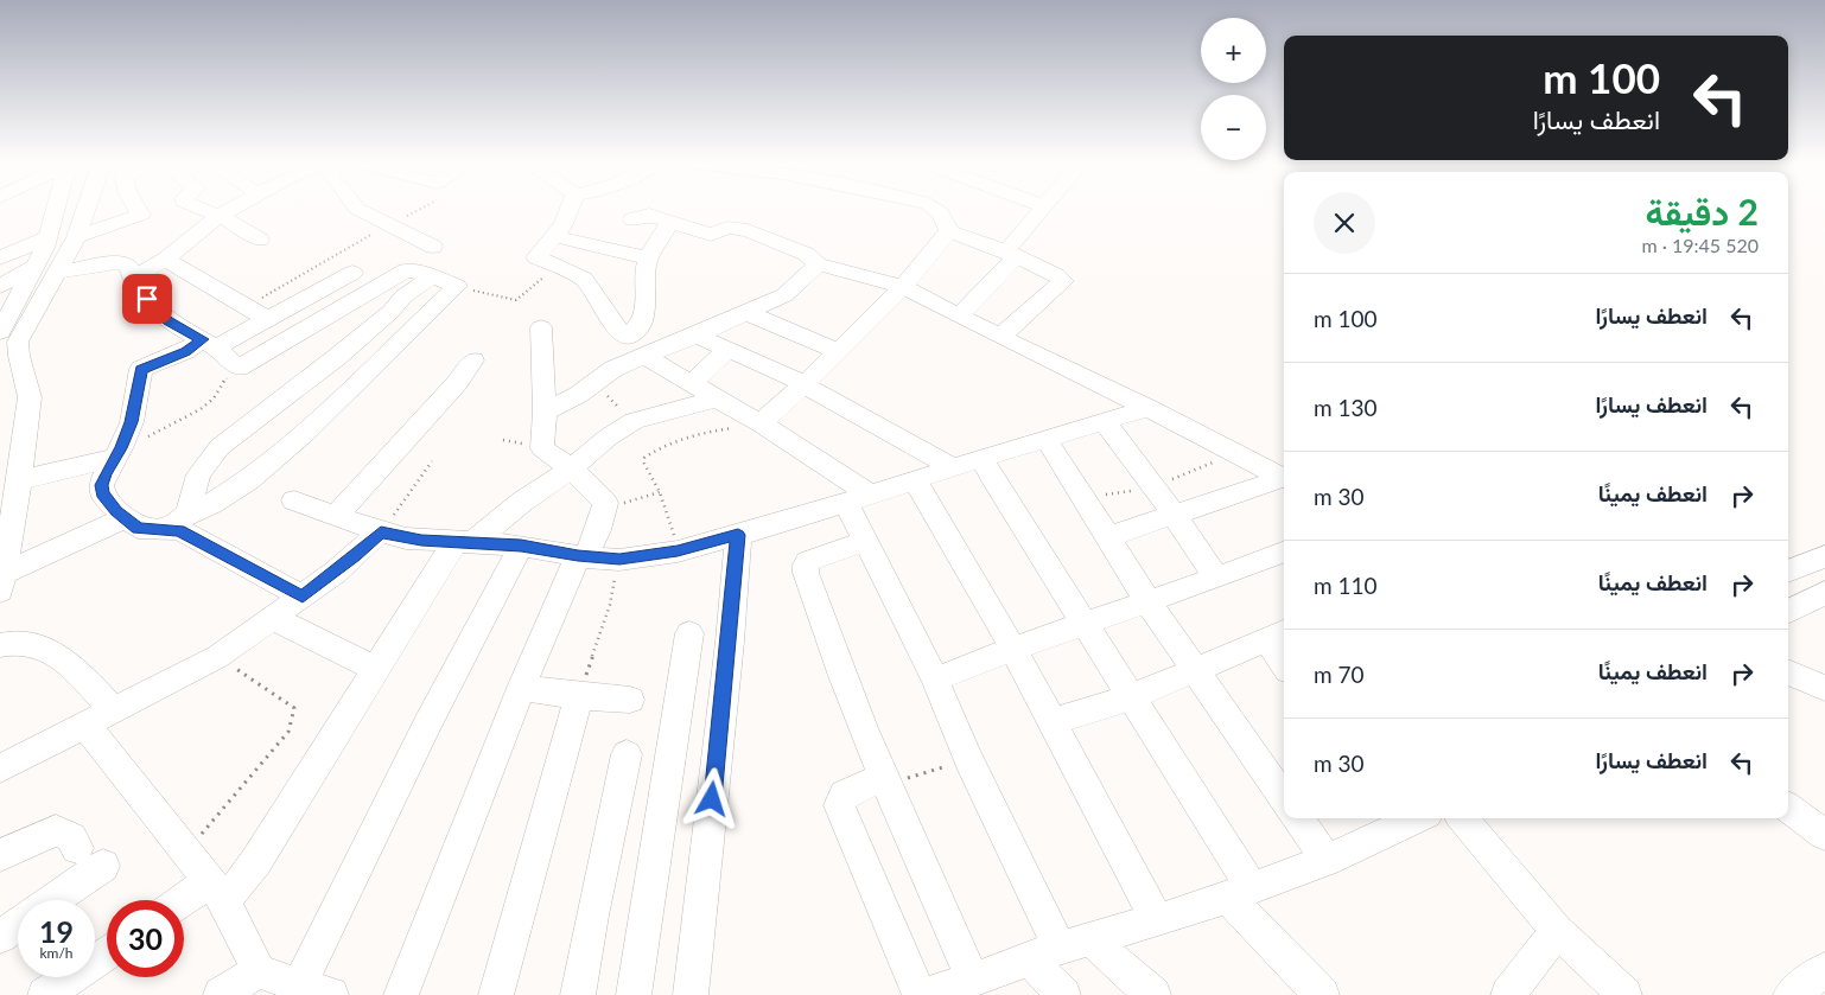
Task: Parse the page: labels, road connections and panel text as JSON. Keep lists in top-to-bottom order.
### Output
{
  "page": {
    "map_buttons": ["+", "−"],
    "turn": ["100 m", "انعطف يسارًا"],
    "heading": ["2 دقيقة", "520 m · 19:45"],
    "list": [
      {
        "name": "انعطف يسارًا",
        "value": "100 m"
      },
      {
        "name": "انعطف يسارًا",
        "value": "130 m"
      },
      {
        "name": "انعطف يمينًا",
        "value": "30 m"
      },
      {
        "name": "انعطف يمينًا",
        "value": "110 m"
      },
      {
        "name": "انعطف يمينًا",
        "value": "70 m"
      },
      {
        "name": "انعطف يسارًا",
        "value": "30 m"
      }
    ],
    "speed": "19 km/h",
    "limit": "30"
  }
}
